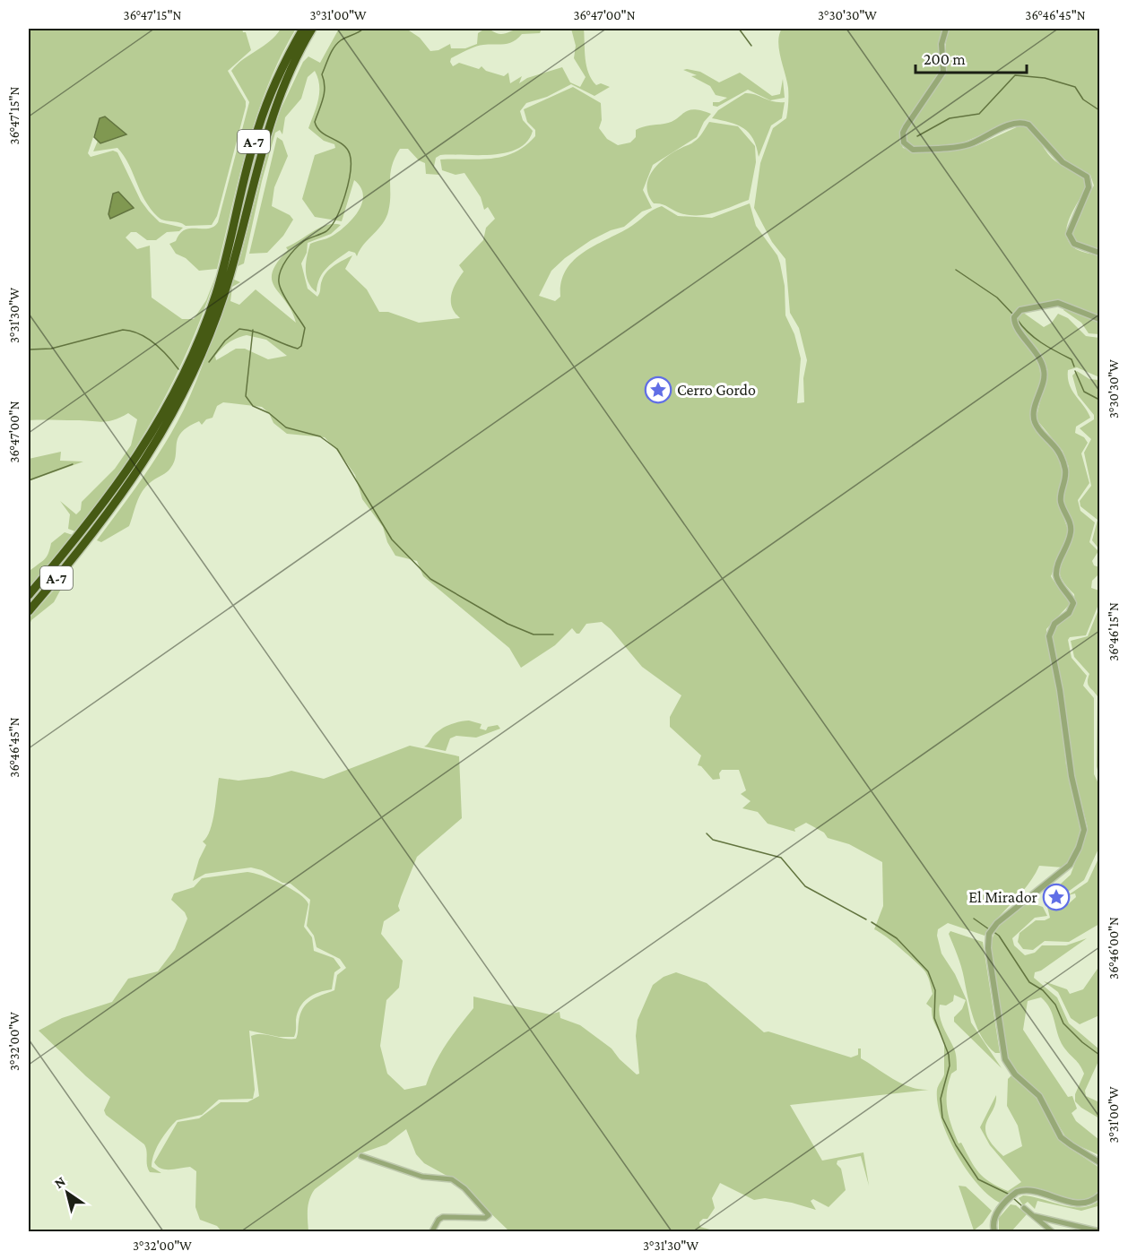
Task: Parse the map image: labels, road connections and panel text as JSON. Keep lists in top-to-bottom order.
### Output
{
  "streets": {
    "highway": ["A-7"]
  },
  "places": {
    "place": ["Cerro Gordo", "El Mirador"]
  },
  "scale_bar": "200 m",
  "north": "top left",
  "coordinates": [
    "36°47'15\"N",
    "3°31'00\"W",
    "36°47'00\"N",
    "3°30'30\"W",
    "36°46'45\"N",
    "3°31'30\"W",
    "36°46'15\"N",
    "36°46'00\"N",
    "3°32'00\"W"
  ]
}
